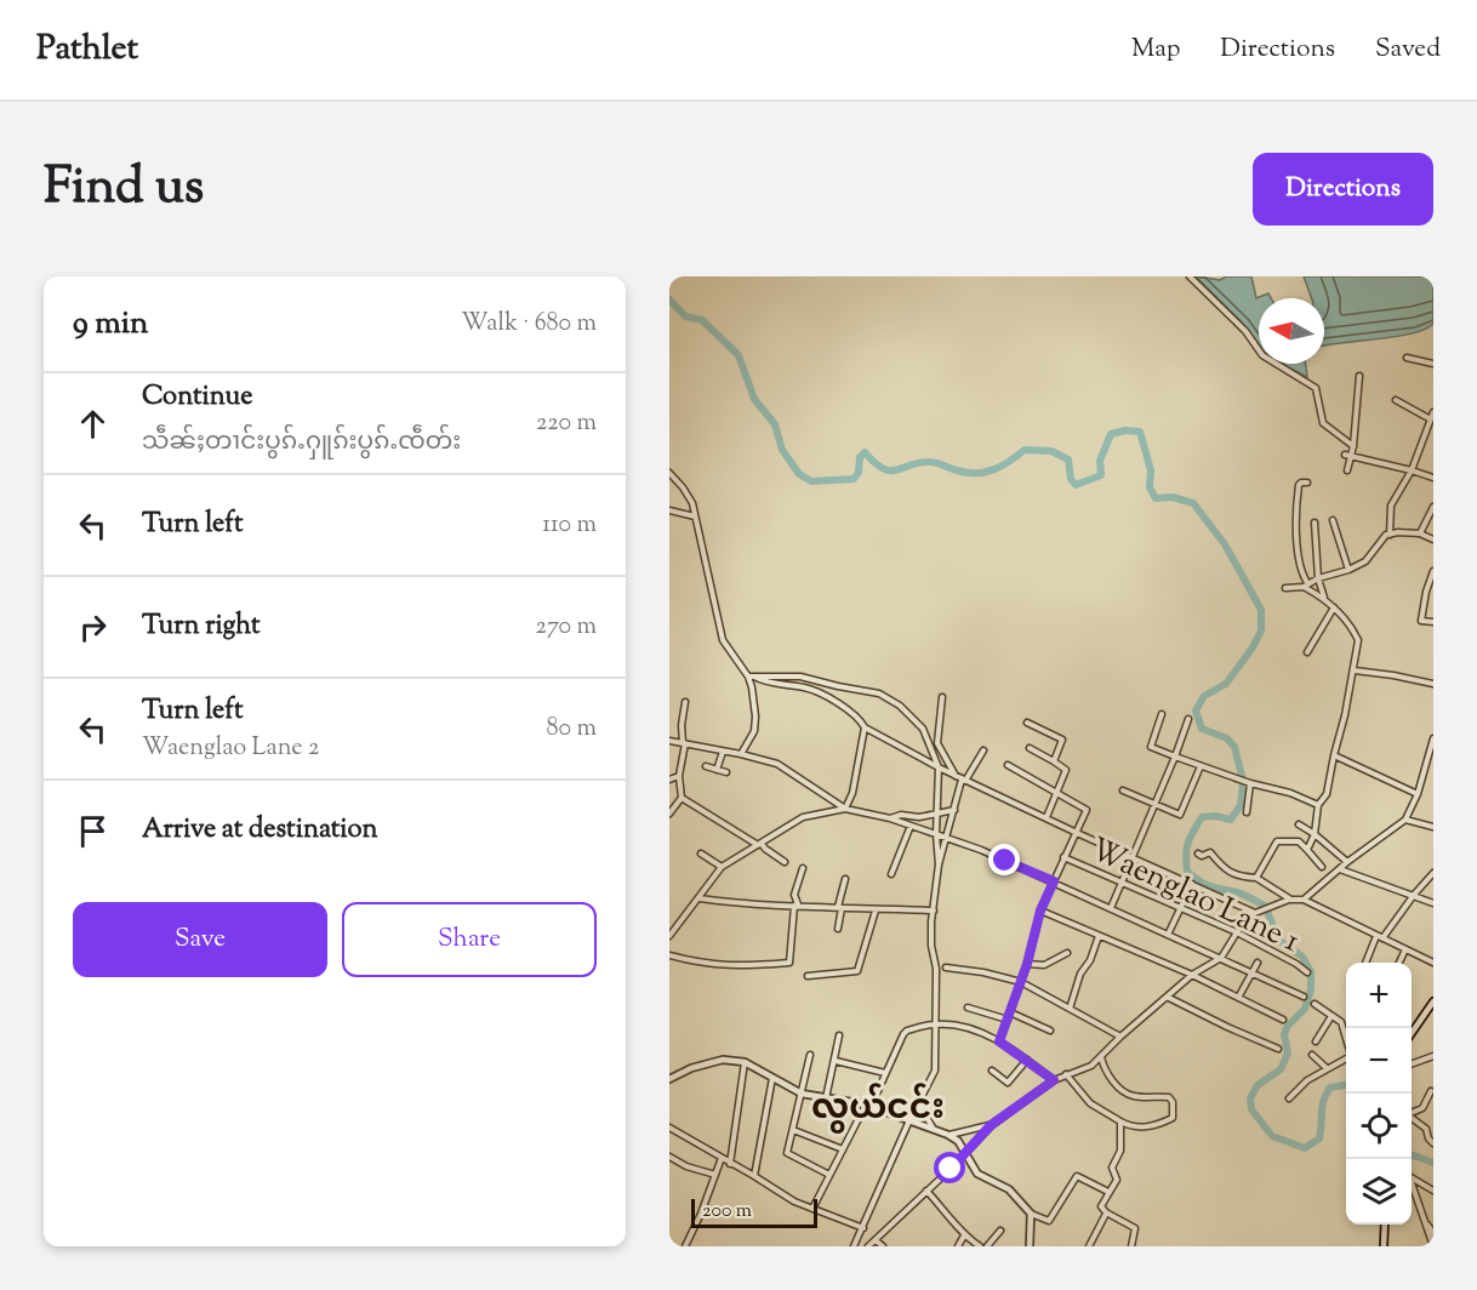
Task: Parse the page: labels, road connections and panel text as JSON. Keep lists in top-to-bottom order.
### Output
{
  "streets": {
    "street": ["Waenglao Lane 1"]
  },
  "districts": ["လွယ်ငင်း"],
  "scale_bar": "200 m",
  "north": "left",
  "page": {
    "header": "Pathlet",
    "nav": ["Map", "Directions", "Saved"],
    "title": "Find us",
    "buttons": [
      "Directions",
      ["Save", "Share"]
    ],
    "heading": ["9 min", "Walk · 680 m"],
    "list": [
      ["Continue", "သဵၼ်ႈတၢင်းပွၵ်ႉႁူၵ်းပွၵ်ႉၸဵတ်း", "220 m"],
      ["Turn left", "110 m"],
      ["Turn right", "270 m"],
      ["Turn left", "Waenglao Lane 2", "80 m"],
      "Arrive at destination"
    ],
    "map_buttons": ["+", "−"],
    "scale": "200 m"
  }
}
